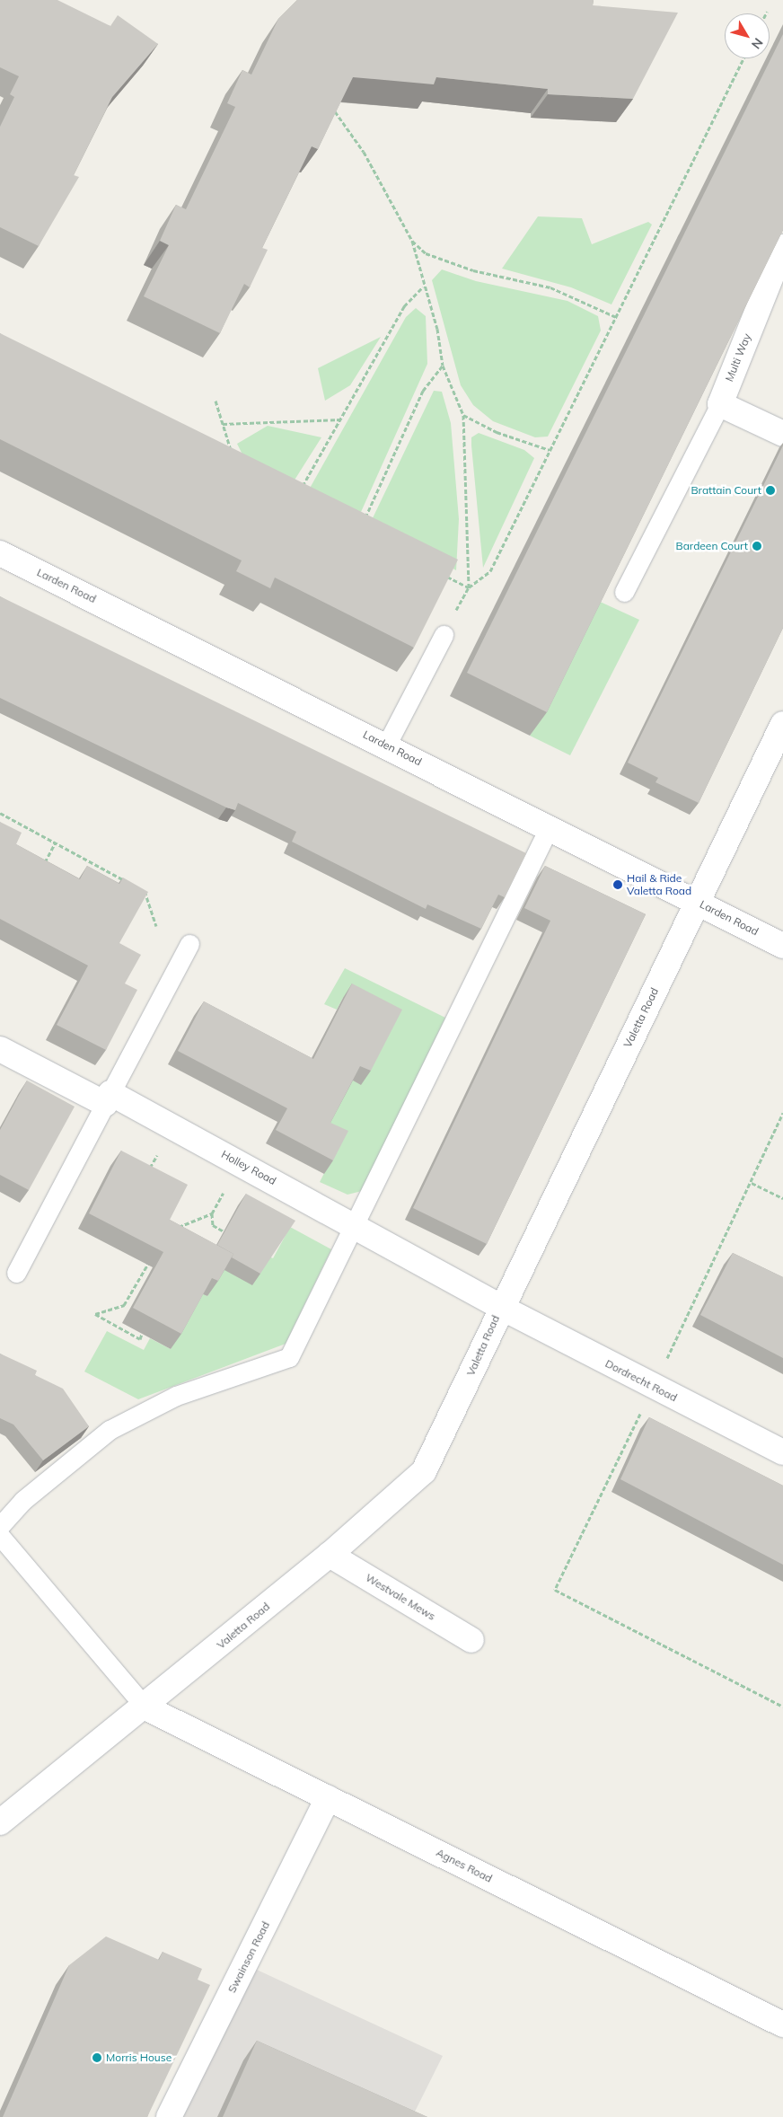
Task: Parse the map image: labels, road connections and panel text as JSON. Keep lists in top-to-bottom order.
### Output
{
  "streets": {
    "street": [
      "Multi Way",
      "Larden Road",
      "Valetta Road",
      "Holley Road",
      "Dordrecht Road",
      "Westvale Mews",
      "Agnes Road",
      "Swainson Road"
    ]
  },
  "crossings": [
    ["Larden Road", "Valetta Road"],
    ["Valetta Road", "Holley Road"],
    ["Valetta Road", "Dordrecht Road"],
    ["Valetta Road", "Westvale Mews"],
    ["Valetta Road", "Agnes Road"],
    ["Holley Road", "Dordrecht Road"],
    ["Agnes Road", "Swainson Road"]
  ],
  "places": [
    "Brattain Court",
    "Bardeen Court",
    "Hail & Ride Valetta Road",
    "Morris House"
  ],
  "north": "bottom right"
}
